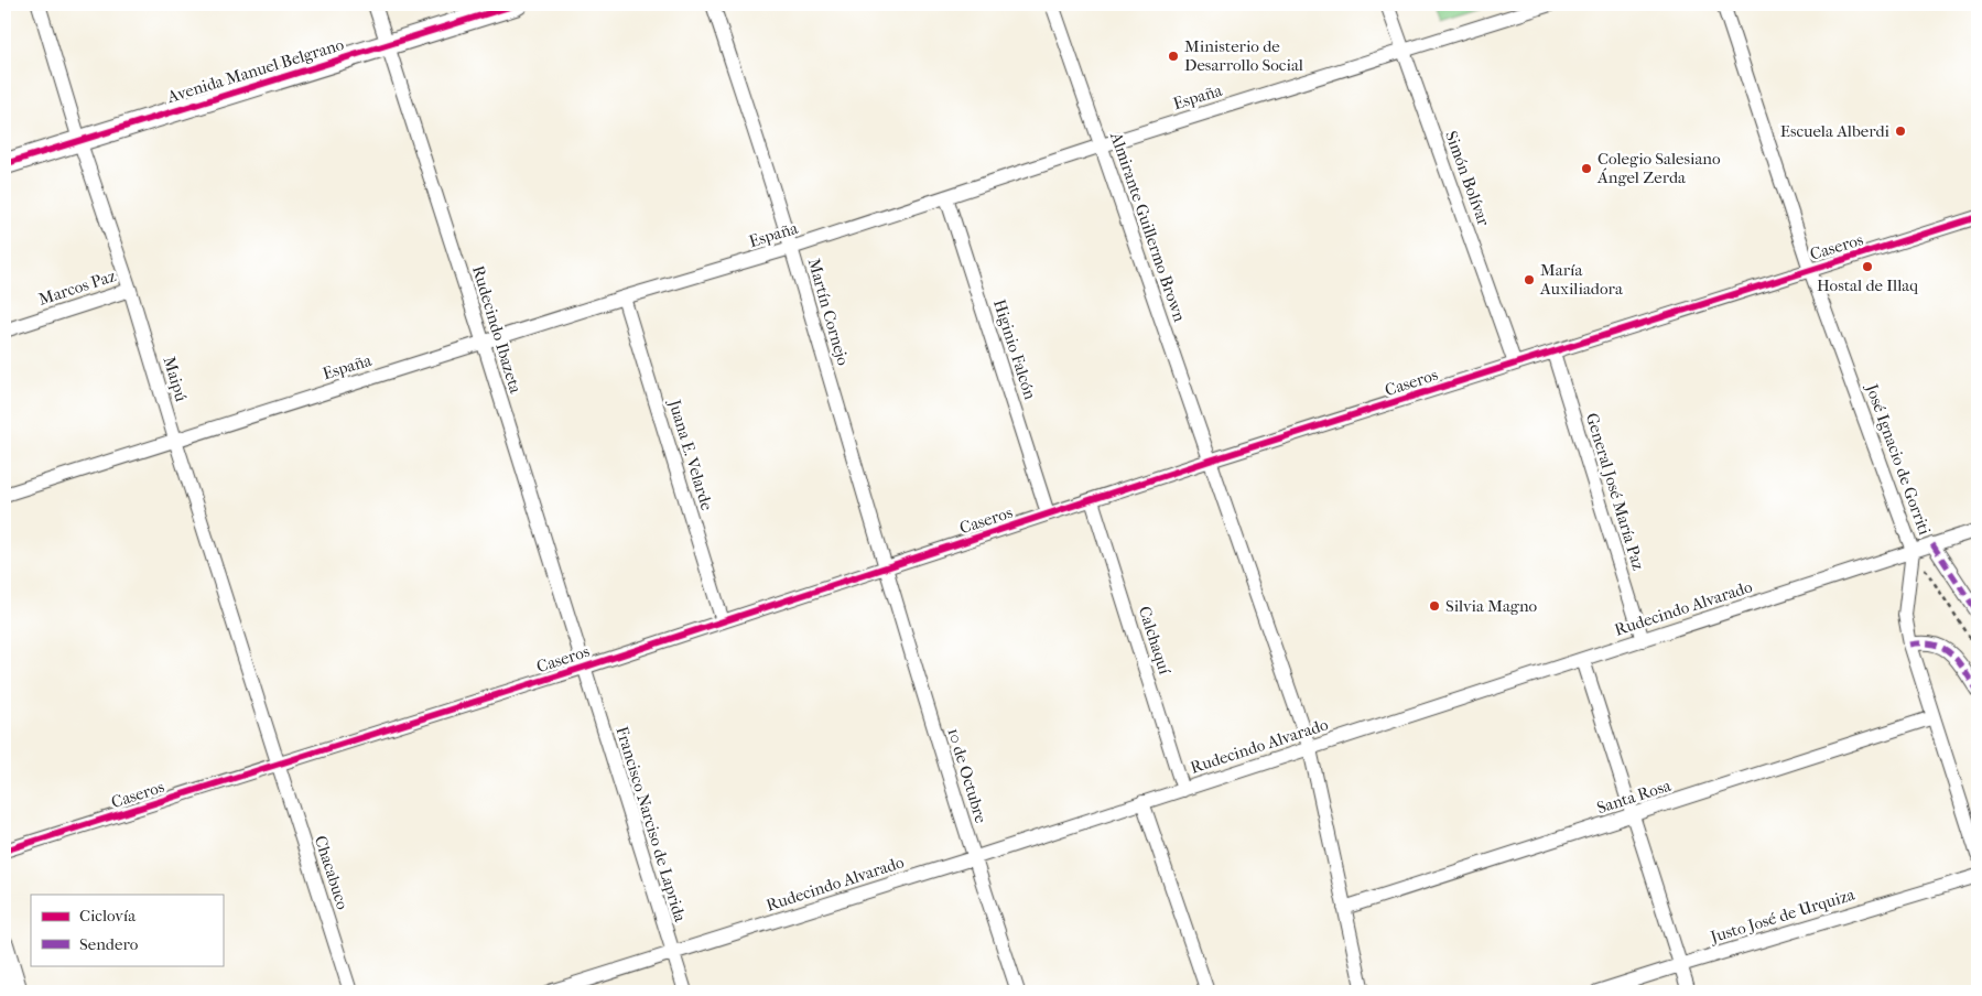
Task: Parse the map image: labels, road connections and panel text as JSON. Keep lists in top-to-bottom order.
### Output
{
  "streets": {
    "main road": ["Avenida Manuel Belgrano"],
    "street": [
      "España",
      "Simón Bolívar",
      "Almirante Guillermo Brown",
      "Caseros",
      "Marcos Paz",
      "Martín Cornejo",
      "Rudecindo Ibazeta",
      "Higinio Falcón",
      "Maipú",
      "Juana E. Velarde",
      "José Ignacio de Gorriti",
      "General José María Paz",
      "Rudecindo Alvarado",
      "Calchaquí",
      "10 de Octubre",
      "Santa Rosa",
      "Francisco Narciso de Laprida",
      "Chacabuco",
      "Justo José de Urquiza"
    ]
  },
  "crossings": [
    ["Avenida Manuel Belgrano", "Rudecindo Ibazeta"],
    ["Avenida Manuel Belgrano", "Maipú"],
    ["España", "Simón Bolívar"],
    ["España", "Almirante Guillermo Brown"],
    ["España", "Martín Cornejo"],
    ["España", "Rudecindo Ibazeta"],
    ["España", "Higinio Falcón"],
    ["España", "Maipú"],
    ["España", "Juana E. Velarde"],
    ["Simón Bolívar", "Caseros"],
    ["Almirante Guillermo Brown", "Caseros"],
    ["Almirante Guillermo Brown", "Rudecindo Alvarado"],
    ["Almirante Guillermo Brown", "Santa Rosa"],
    ["Caseros", "Martín Cornejo"],
    ["Caseros", "Rudecindo Ibazeta"],
    ["Caseros", "Higinio Falcón"],
    ["Caseros", "Maipú"],
    ["Caseros", "Juana E. Velarde"],
    ["Caseros", "José Ignacio de Gorriti"],
    ["Caseros", "General José María Paz"],
    ["Caseros", "Calchaquí"],
    ["Caseros", "10 de Octubre"],
    ["Caseros", "Francisco Narciso de Laprida"],
    ["Caseros", "Chacabuco"],
    ["Marcos Paz", "Maipú"],
    ["Martín Cornejo", "10 de Octubre"],
    ["Rudecindo Ibazeta", "Francisco Narciso de Laprida"],
    ["Maipú", "Chacabuco"],
    ["José Ignacio de Gorriti", "Rudecindo Alvarado"],
    ["José Ignacio de Gorriti", "Santa Rosa"],
    ["General José María Paz", "Rudecindo Alvarado"],
    ["Rudecindo Alvarado", "Calchaquí"],
    ["Rudecindo Alvarado", "10 de Octubre"],
    ["Rudecindo Alvarado", "Francisco Narciso de Laprida"]
  ],
  "places": [
    "Ministerio de Desarrollo Social",
    "Escuela Alberdi",
    "Colegio Salesiano Ángel Zerda",
    "Hostal de Illaq",
    "María Auxiliadora",
    "Silvia Magno"
  ],
  "legend": ["Ciclovía", "Sendero"]
}
